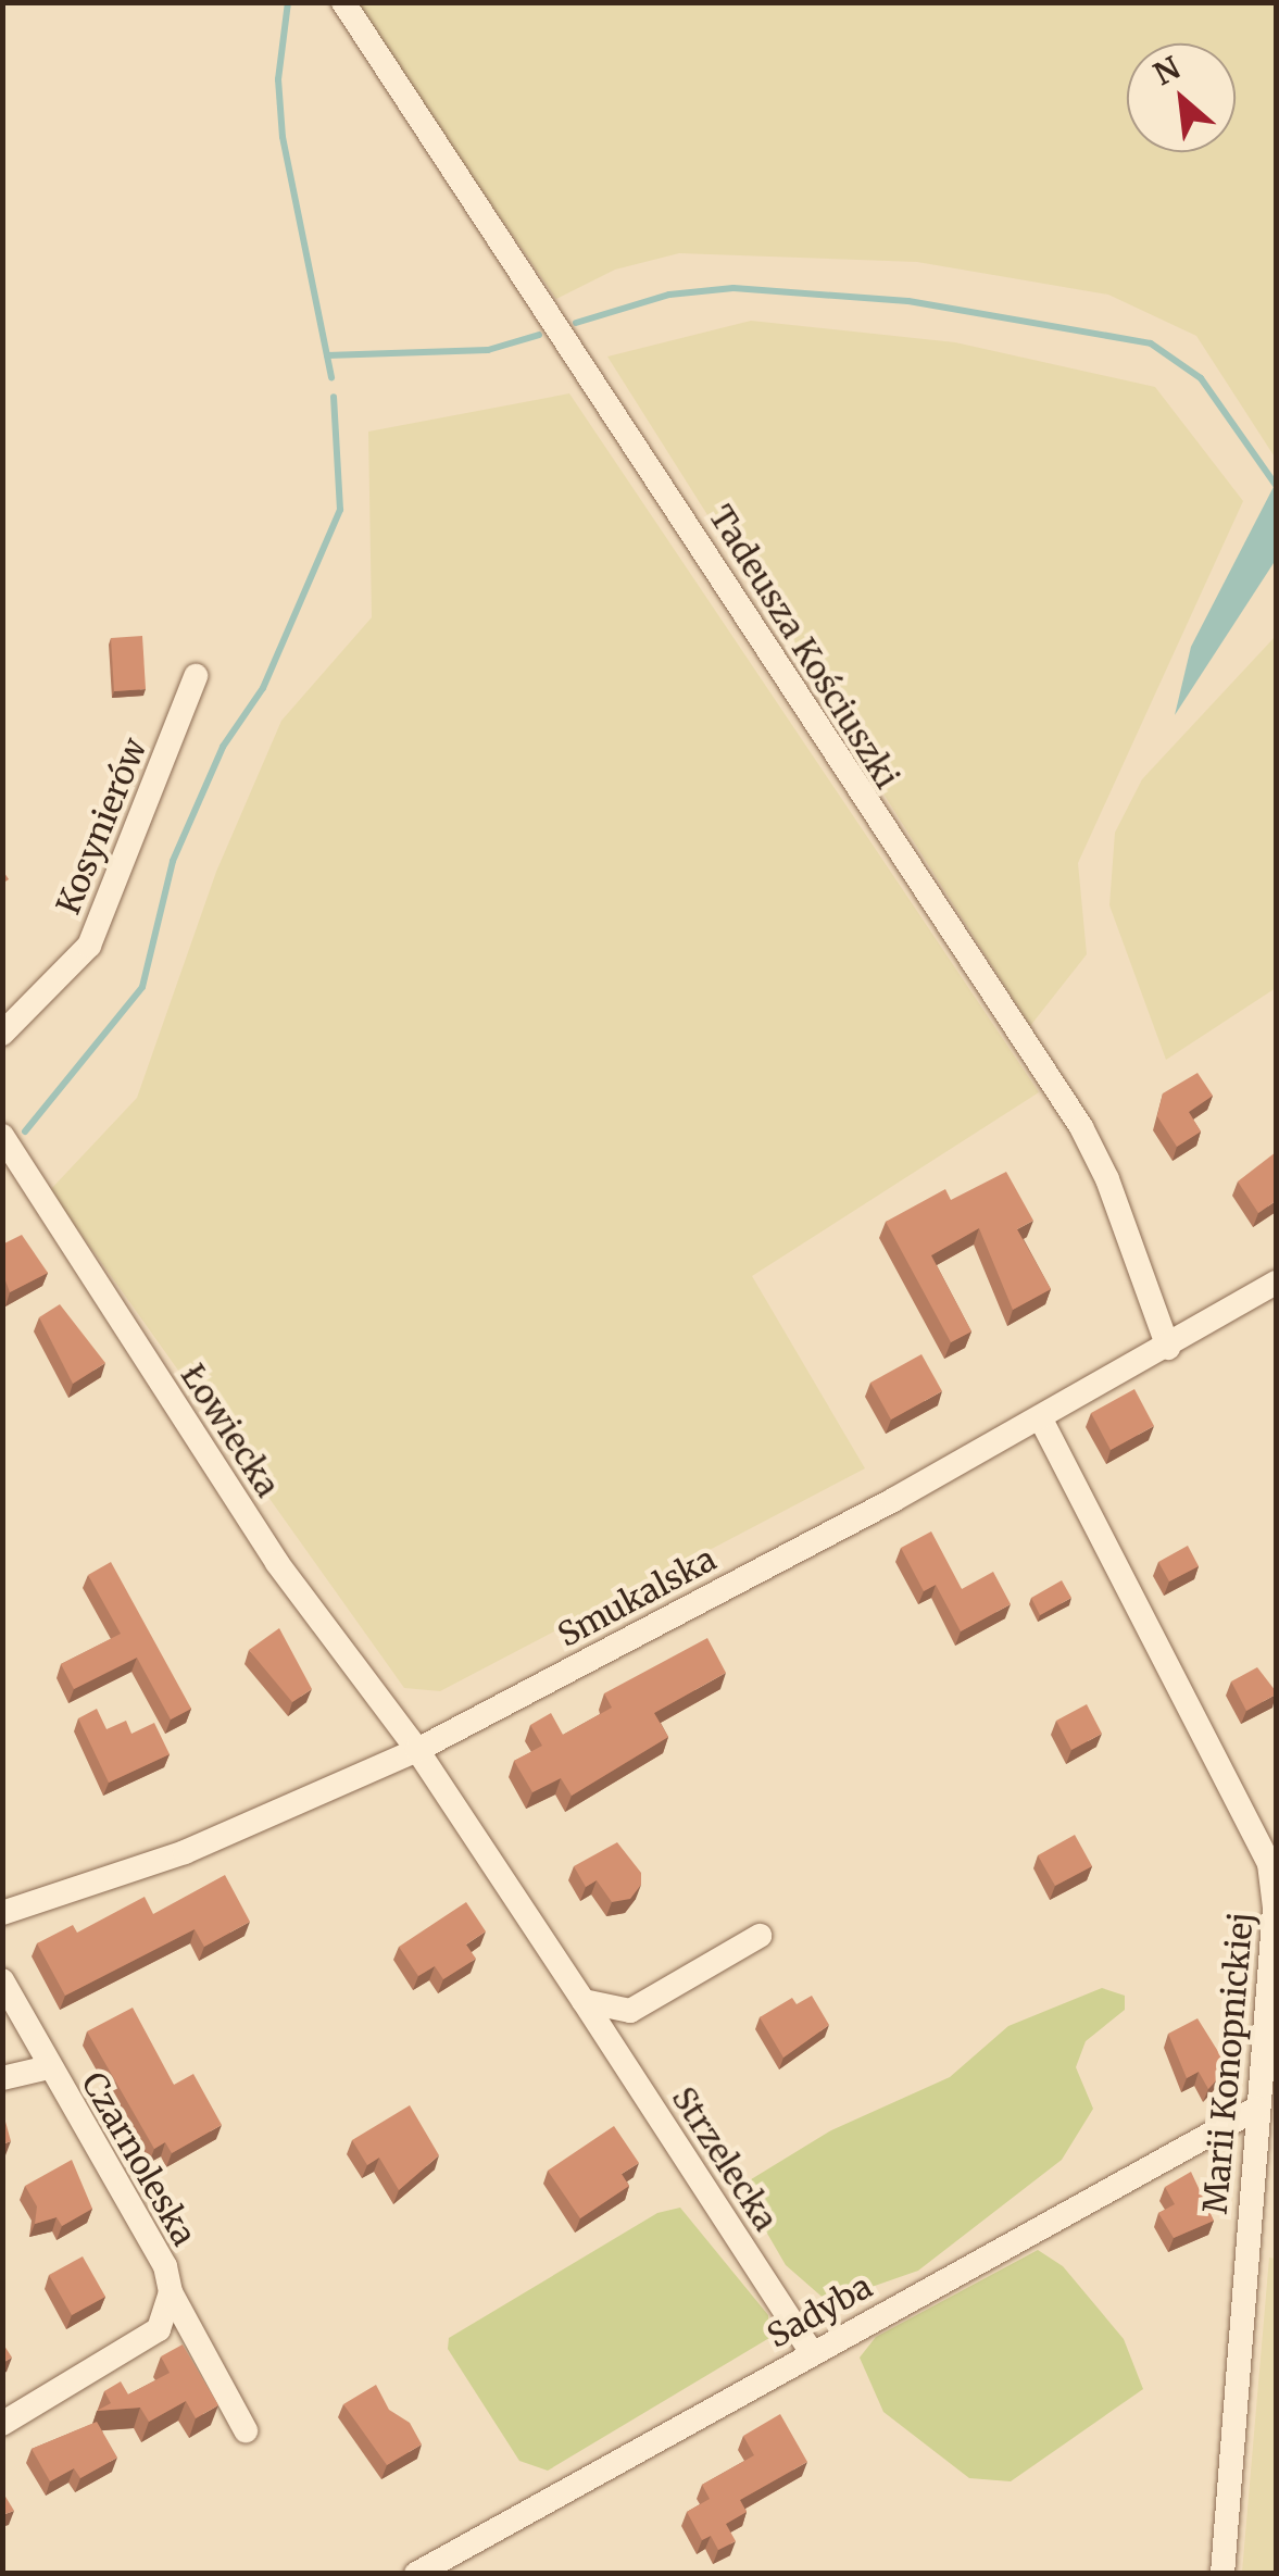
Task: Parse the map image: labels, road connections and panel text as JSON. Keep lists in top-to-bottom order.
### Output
{
  "streets": {
    "street": [
      "Tadeusza Kościuszki",
      "Kosynierów",
      "Łowiecka",
      "Smukalska",
      "Marii Konopnickiej",
      "Czarnoleska",
      "Strzelecka",
      "Sadyba"
    ]
  },
  "crossings": [
    ["Tadeusza Kościuszki", "Smukalska"],
    ["Łowiecka", "Smukalska"],
    ["Łowiecka", "Strzelecka"],
    ["Smukalska", "Marii Konopnickiej"],
    ["Smukalska", "Strzelecka"],
    ["Marii Konopnickiej", "Sadyba"],
    ["Strzelecka", "Sadyba"]
  ],
  "north": "top left"
}
